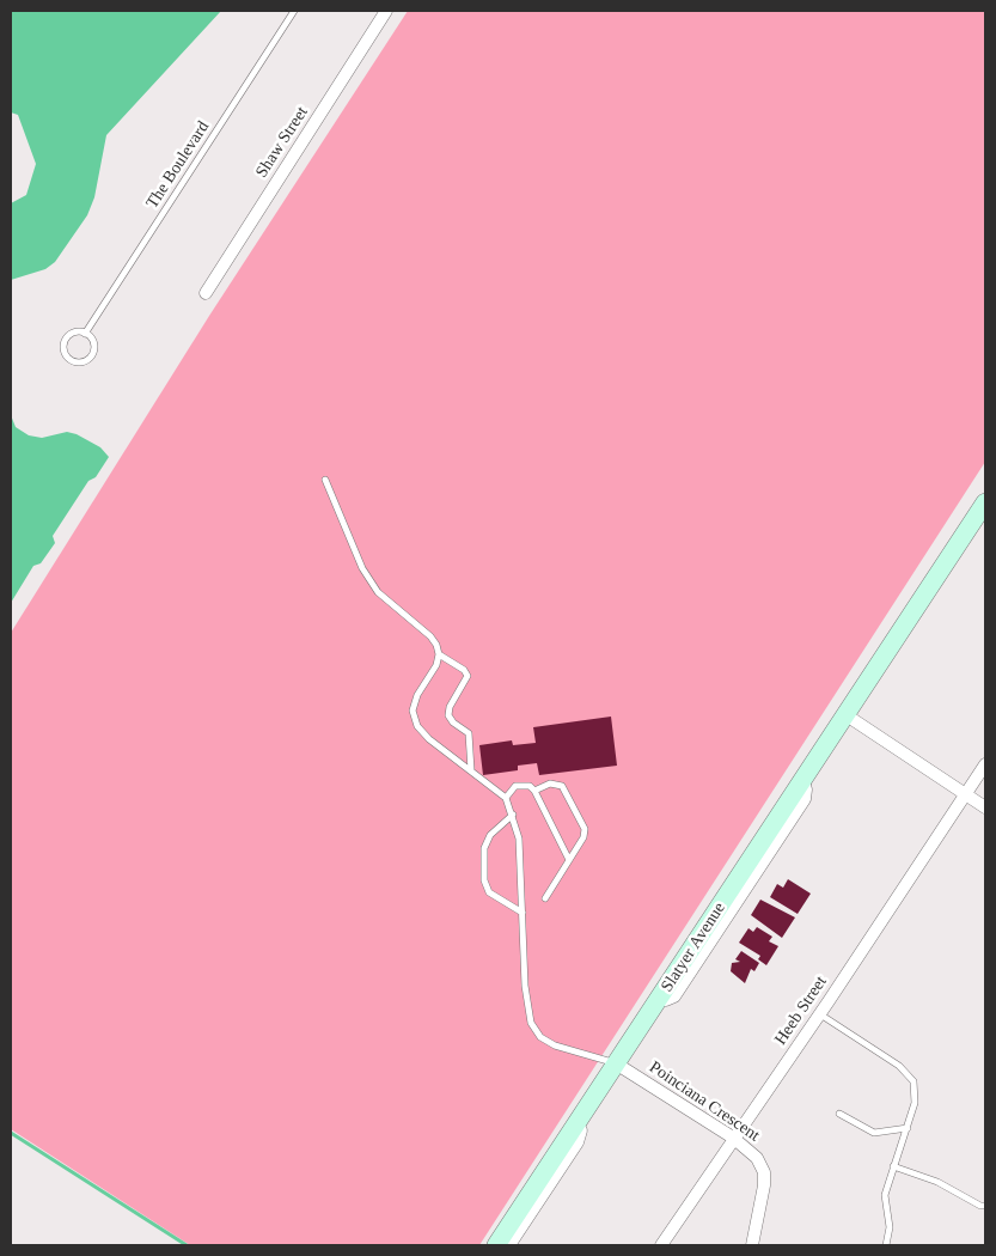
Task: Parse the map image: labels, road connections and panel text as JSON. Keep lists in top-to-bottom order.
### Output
{
  "streets": {
    "main road": ["Slatyer Avenue"],
    "street": ["Shaw Street", "Heeb Street", "Poinciana Crescent"],
    "lane": ["The Boulevard"]
  },
  "crossings": [
    ["Slatyer Avenue", "Poinciana Crescent"],
    ["Heeb Street", "Poinciana Crescent"]
  ]
}
